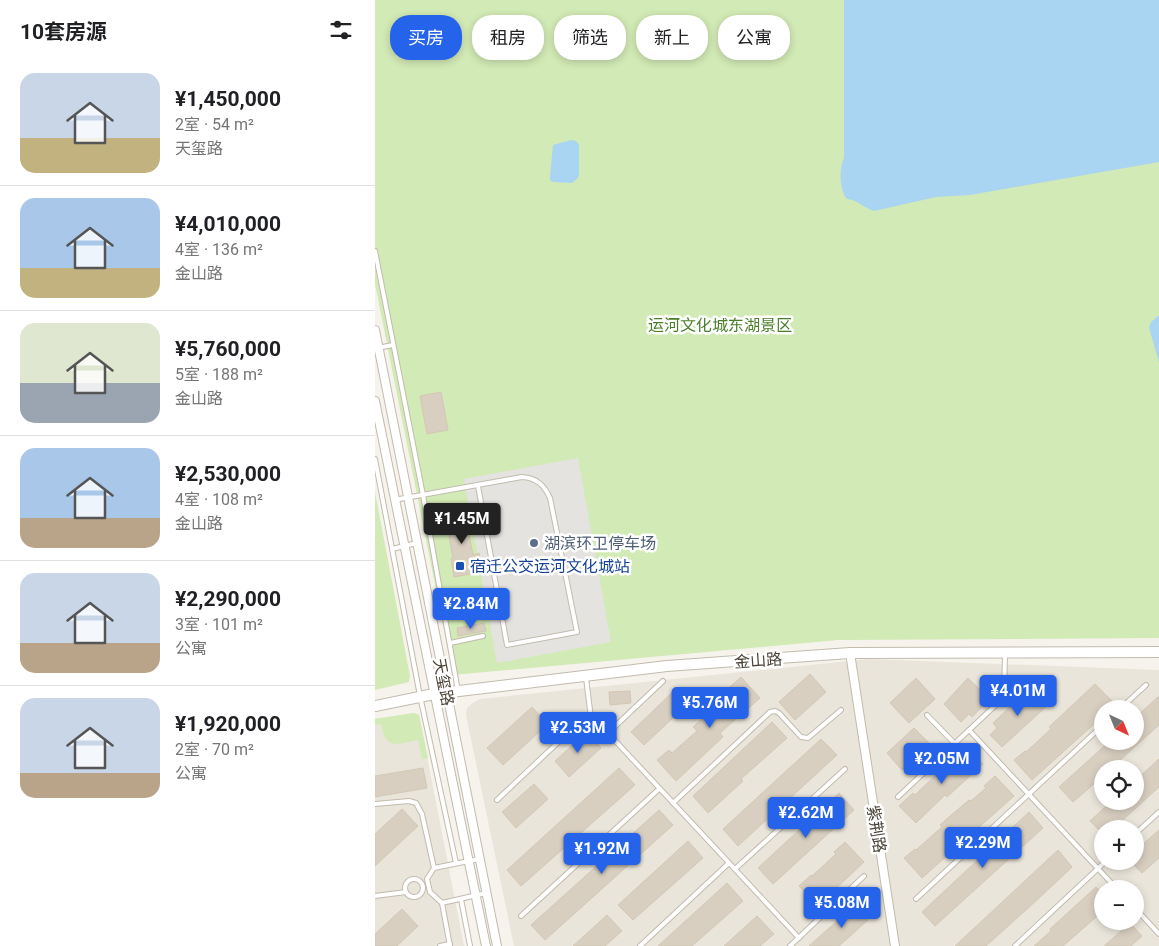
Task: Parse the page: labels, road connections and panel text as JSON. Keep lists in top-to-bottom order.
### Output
{
  "streets": {
    "street": ["金山路", "天玺路", "紫荆路"]
  },
  "crossings": [
    ["金山路", "天玺路"],
    ["金山路", "紫荆路"]
  ],
  "parks": ["运河文化城东湖景区"],
  "places": {
    "other": ["湖滨环卫停车场"],
    "transit": ["宿迁公交运河文化城站"]
  },
  "north": "bottom right",
  "page": {
    "heading": "10套房源",
    "chip": [
      "买房",
      "租房",
      "筛选",
      "新上",
      "公寓"
    ],
    "list": [
      {
        "name": "¥1,450,000",
        "note": "2室 · 54 m² · 天玺路"
      },
      {
        "name": "¥4,010,000",
        "note": "4室 · 136 m² · 金山路"
      },
      {
        "name": "¥5,760,000",
        "note": "5室 · 188 m² · 金山路"
      },
      {
        "name": "¥2,530,000",
        "note": "4室 · 108 m² · 金山路"
      },
      {
        "name": "¥2,290,000",
        "note": "3室 · 101 m² · 公寓"
      },
      {
        "name": "¥1,920,000",
        "note": "2室 · 70 m² · 公寓"
      }
    ],
    "price": [
      "¥1.45M",
      "¥2.84M",
      "¥4.01M",
      "¥5.76M",
      "¥2.53M",
      "¥2.05M",
      "¥2.62M",
      "¥2.29M",
      "¥1.92M",
      "¥5.08M"
    ],
    "map_buttons": ["+", "−"]
  }
}
